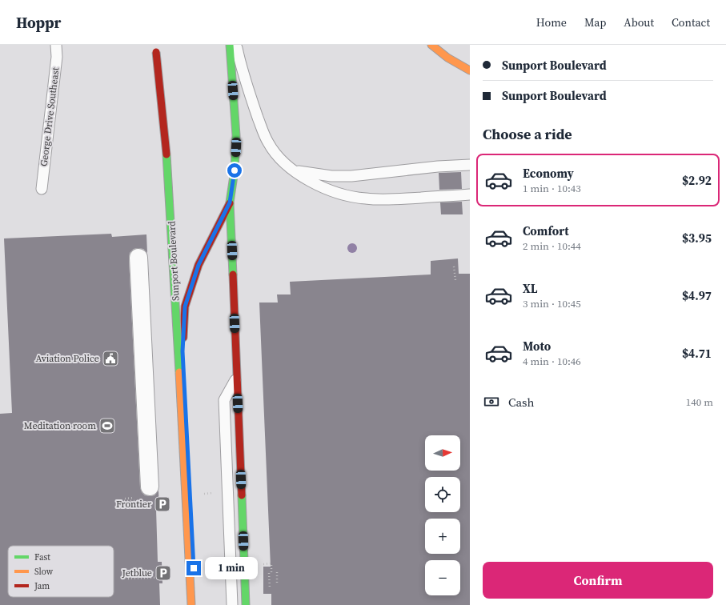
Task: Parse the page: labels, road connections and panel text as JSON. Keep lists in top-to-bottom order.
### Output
{
  "streets": {
    "main road": ["Sunport Boulevard"],
    "lane": ["George Drive Southeast"]
  },
  "places": {
    "public building": ["Aviation Police"],
    "sports": ["Meditation room"],
    "parking": ["Frontier", "Jetblue"]
  },
  "legend": ["Fast", "Slow", "Jam"],
  "north": "right",
  "page": {
    "header": "Hoppr",
    "nav": [
      "Home",
      "Map",
      "About",
      "Contact"
    ],
    "banner": ["Sunport Boulevard", "Sunport Boulevard"],
    "heading": "Choose a ride",
    "list": [
      {
        "name": "Economy",
        "note": "1 min · 10:43",
        "value": "$2.92"
      },
      {
        "name": "Comfort",
        "note": "2 min · 10:44",
        "value": "$3.95"
      },
      {
        "name": "XL",
        "note": "3 min · 10:45",
        "value": "$4.97"
      },
      {
        "name": "Moto",
        "note": "4 min · 10:46",
        "value": "$4.71"
      }
    ],
    "pay": ["Cash", "140 m"],
    "map_buttons": ["+", "−"],
    "buttons": "Confirm",
    "bubble": "1 min"
  }
}
